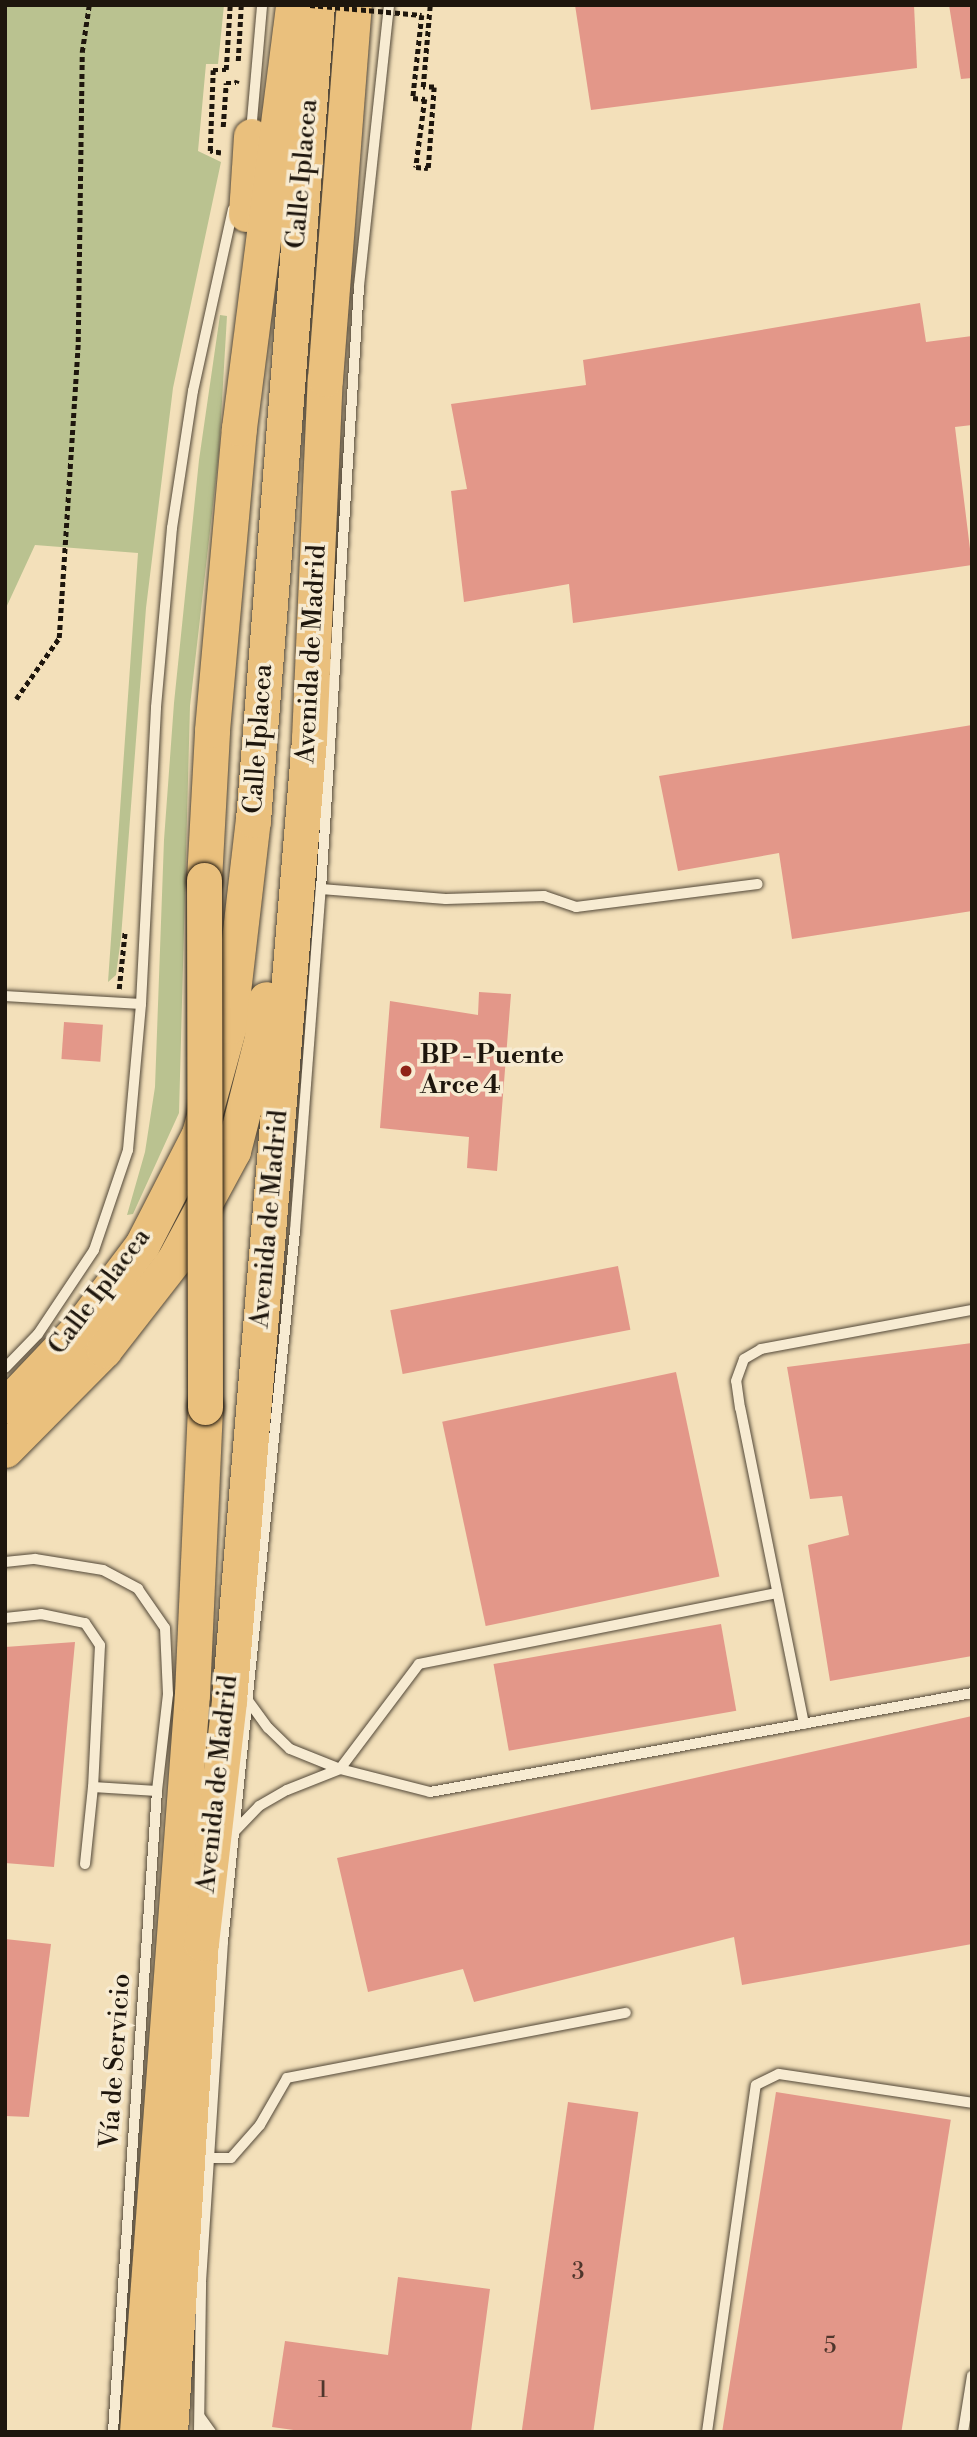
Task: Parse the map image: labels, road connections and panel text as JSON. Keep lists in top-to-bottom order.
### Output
{
  "streets": {
    "main road": ["Calle Iplacea", "Avenida de Madrid"],
    "lane": ["Vía de Servicio"]
  },
  "crossings": [
    ["Calle Iplacea", "Avenida de Madrid"]
  ],
  "places": ["BP - Puente Arce 4"],
  "house_numbers": ["3", "5", "1"]
}
